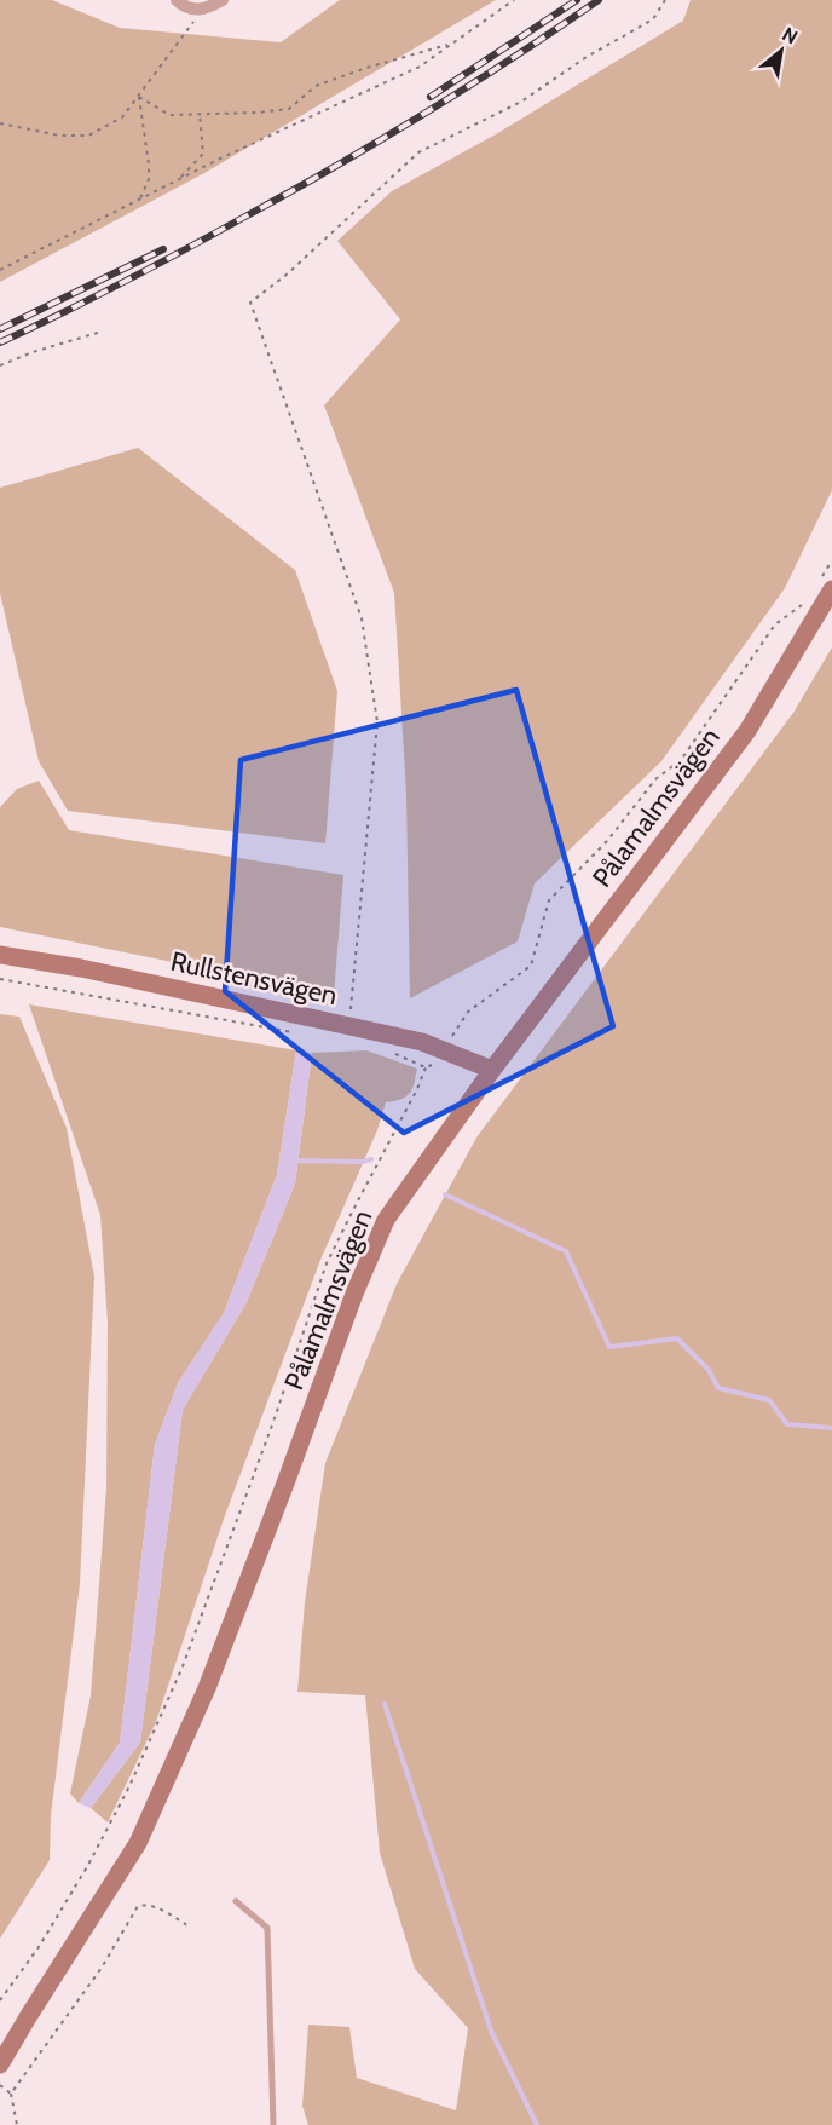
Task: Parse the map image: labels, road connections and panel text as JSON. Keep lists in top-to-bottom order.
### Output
{
  "streets": {
    "street": ["Pålamalmsvägen", "Rullstensvägen"]
  },
  "crossings": [
    ["Pålamalmsvägen", "Rullstensvägen"]
  ],
  "north": "top right"
}
